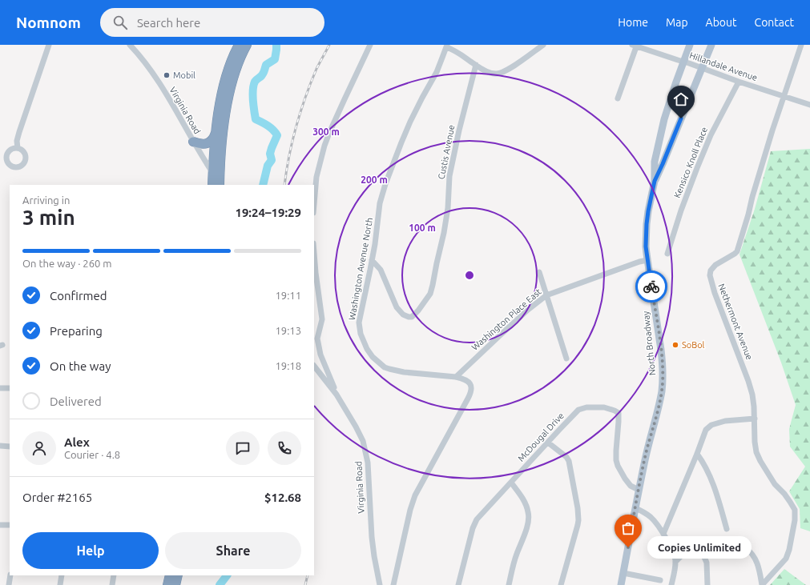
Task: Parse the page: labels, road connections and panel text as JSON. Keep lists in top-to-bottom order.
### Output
{
  "streets": {
    "main road": ["North Broadway"],
    "street": [
      "Hillandale Avenue",
      "Virginia Road",
      "Custis Avenue",
      "Kensico Knoll Place",
      "Washington Avenue North",
      "Washington Place East",
      "Nethermont Avenue",
      "McDougal Drive"
    ]
  },
  "crossings": [
    ["Hillandale Avenue", "Kensico Knoll Place"],
    ["Hillandale Avenue", "Nethermont Avenue"],
    ["Hillandale Avenue", "North Broadway"],
    ["Custis Avenue", "Washington Avenue North"],
    ["Washington Avenue North", "Washington Place East"],
    ["Washington Place East", "North Broadway"],
    ["North Broadway", "McDougal Drive"]
  ],
  "places": ["Mobil", "SoBol", "Copies Unlimited"],
  "page": {
    "header": "Nomnom",
    "search": "Search here",
    "nav": [
      "Home",
      "Map",
      "About",
      "Contact"
    ],
    "heading": ["3 min", "Arriving in", "19:24–19:29"],
    "panel": [
      "Alex",
      "Courier · 4.8",
      "Order #2165",
      "$12.68"
    ],
    "bar": "On the way · 260 m",
    "list": [
      ["Confirmed", "19:11"],
      ["Preparing", "19:13"],
      ["On the way", "19:18"],
      "Delivered"
    ],
    "buttons": ["Help", "Share"],
    "bubble": "Copies Unlimited"
  },
  "rings": ["300 m", "200 m", "100 m"]
}
